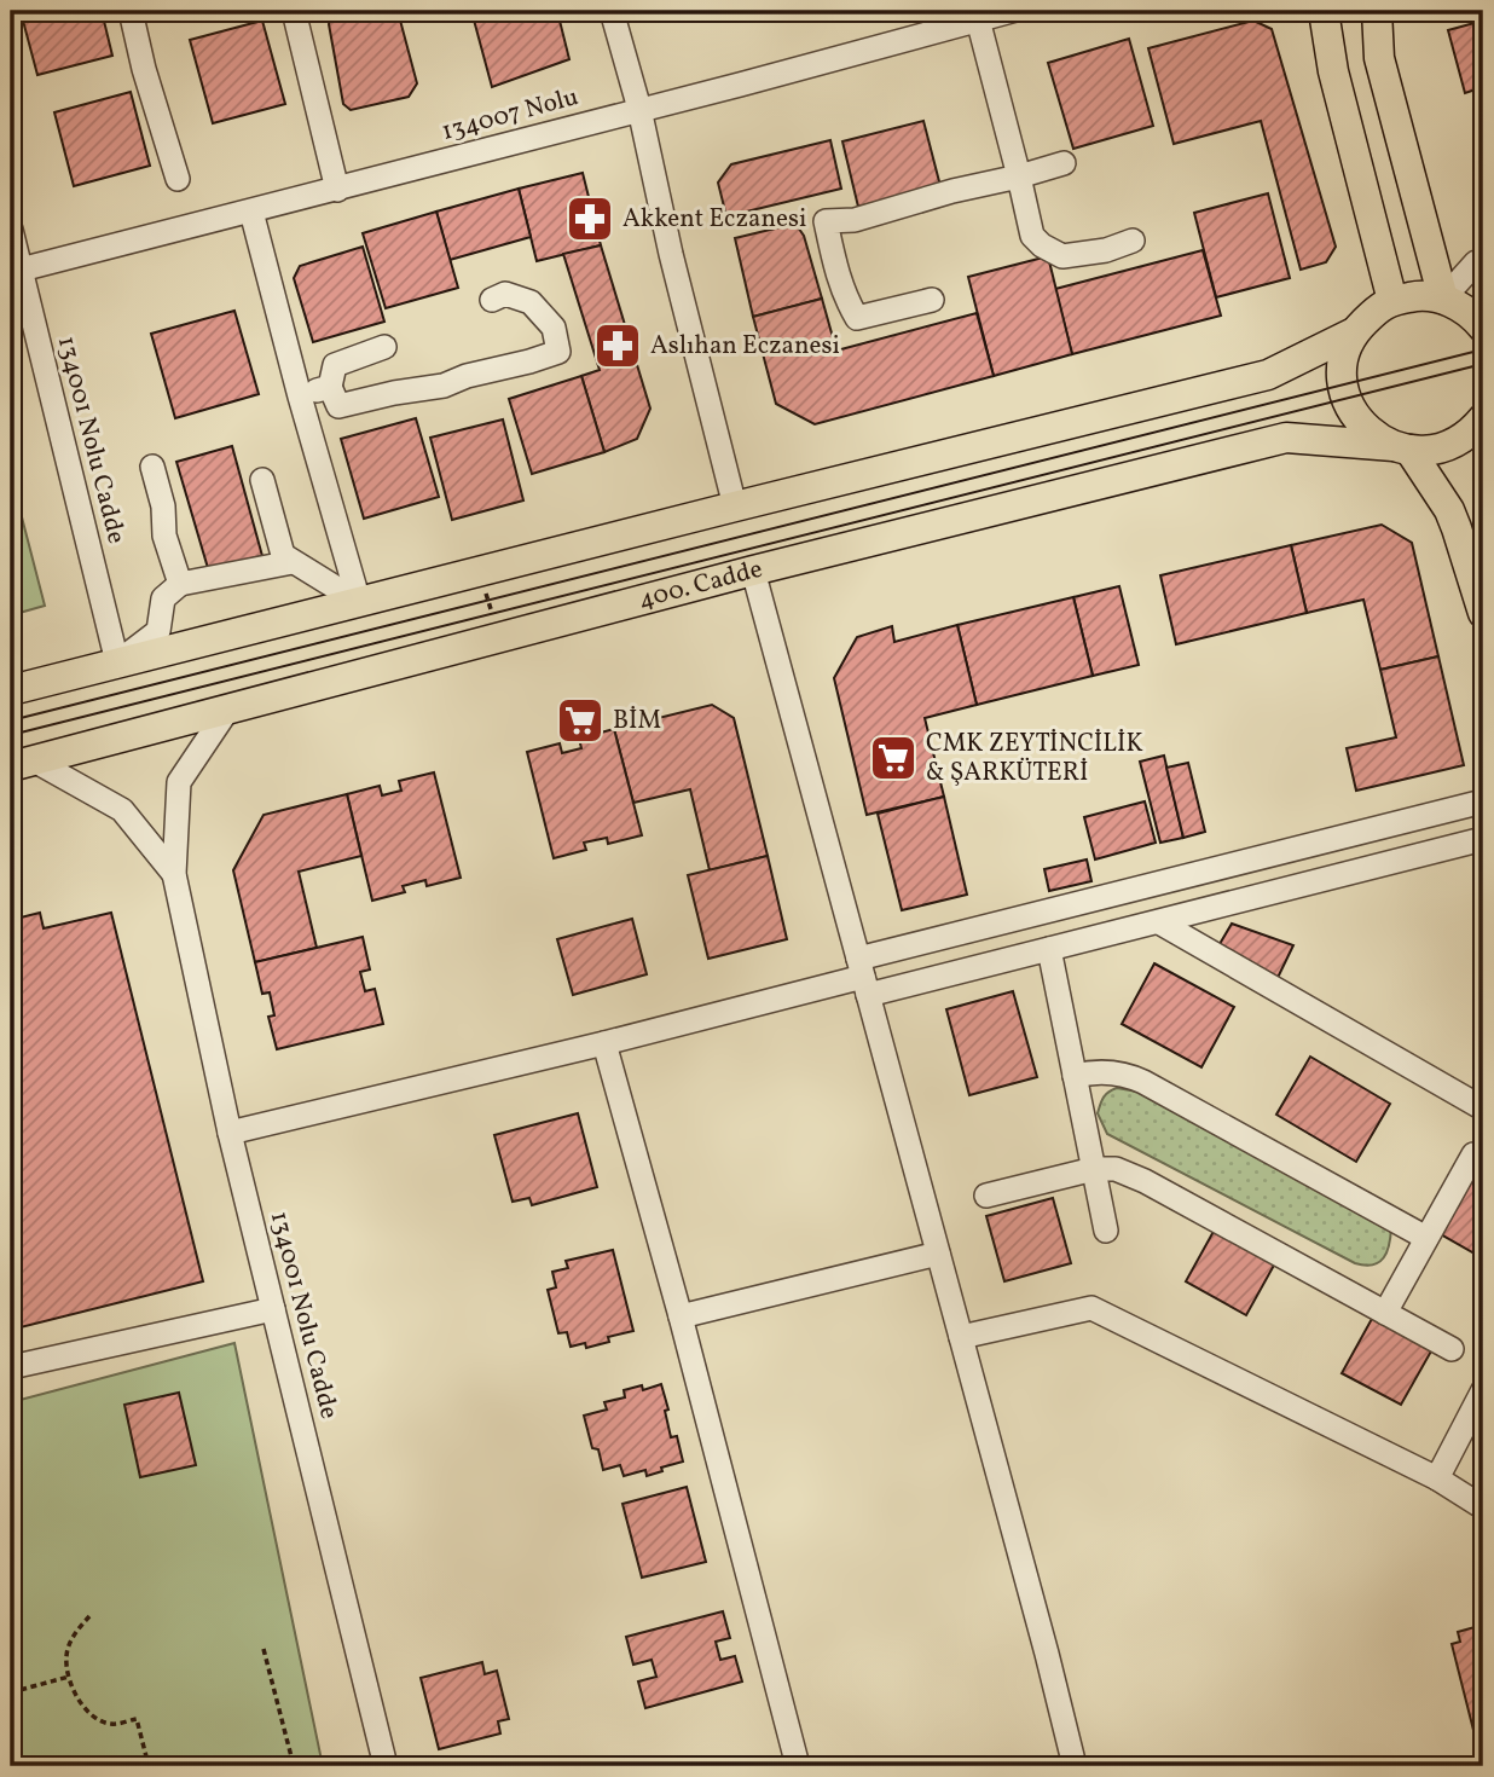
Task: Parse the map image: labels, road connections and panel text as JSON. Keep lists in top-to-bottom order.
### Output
{
  "streets": {
    "main road": ["400. Cadde"],
    "street": ["134007 Nolu", "134001 Nolu Cadde"]
  },
  "crossings": [
    ["134007 Nolu", "134001 Nolu Cadde"],
    ["134001 Nolu Cadde", "400. Cadde"]
  ],
  "places": {
    "pharmacy": ["Akkent Eczanesi", "Aslıhan Eczanesi"],
    "supermarket": ["BİM", "CMK ZEYTİNCİLİK & ŞARKÜTERİ"]
  }
}
